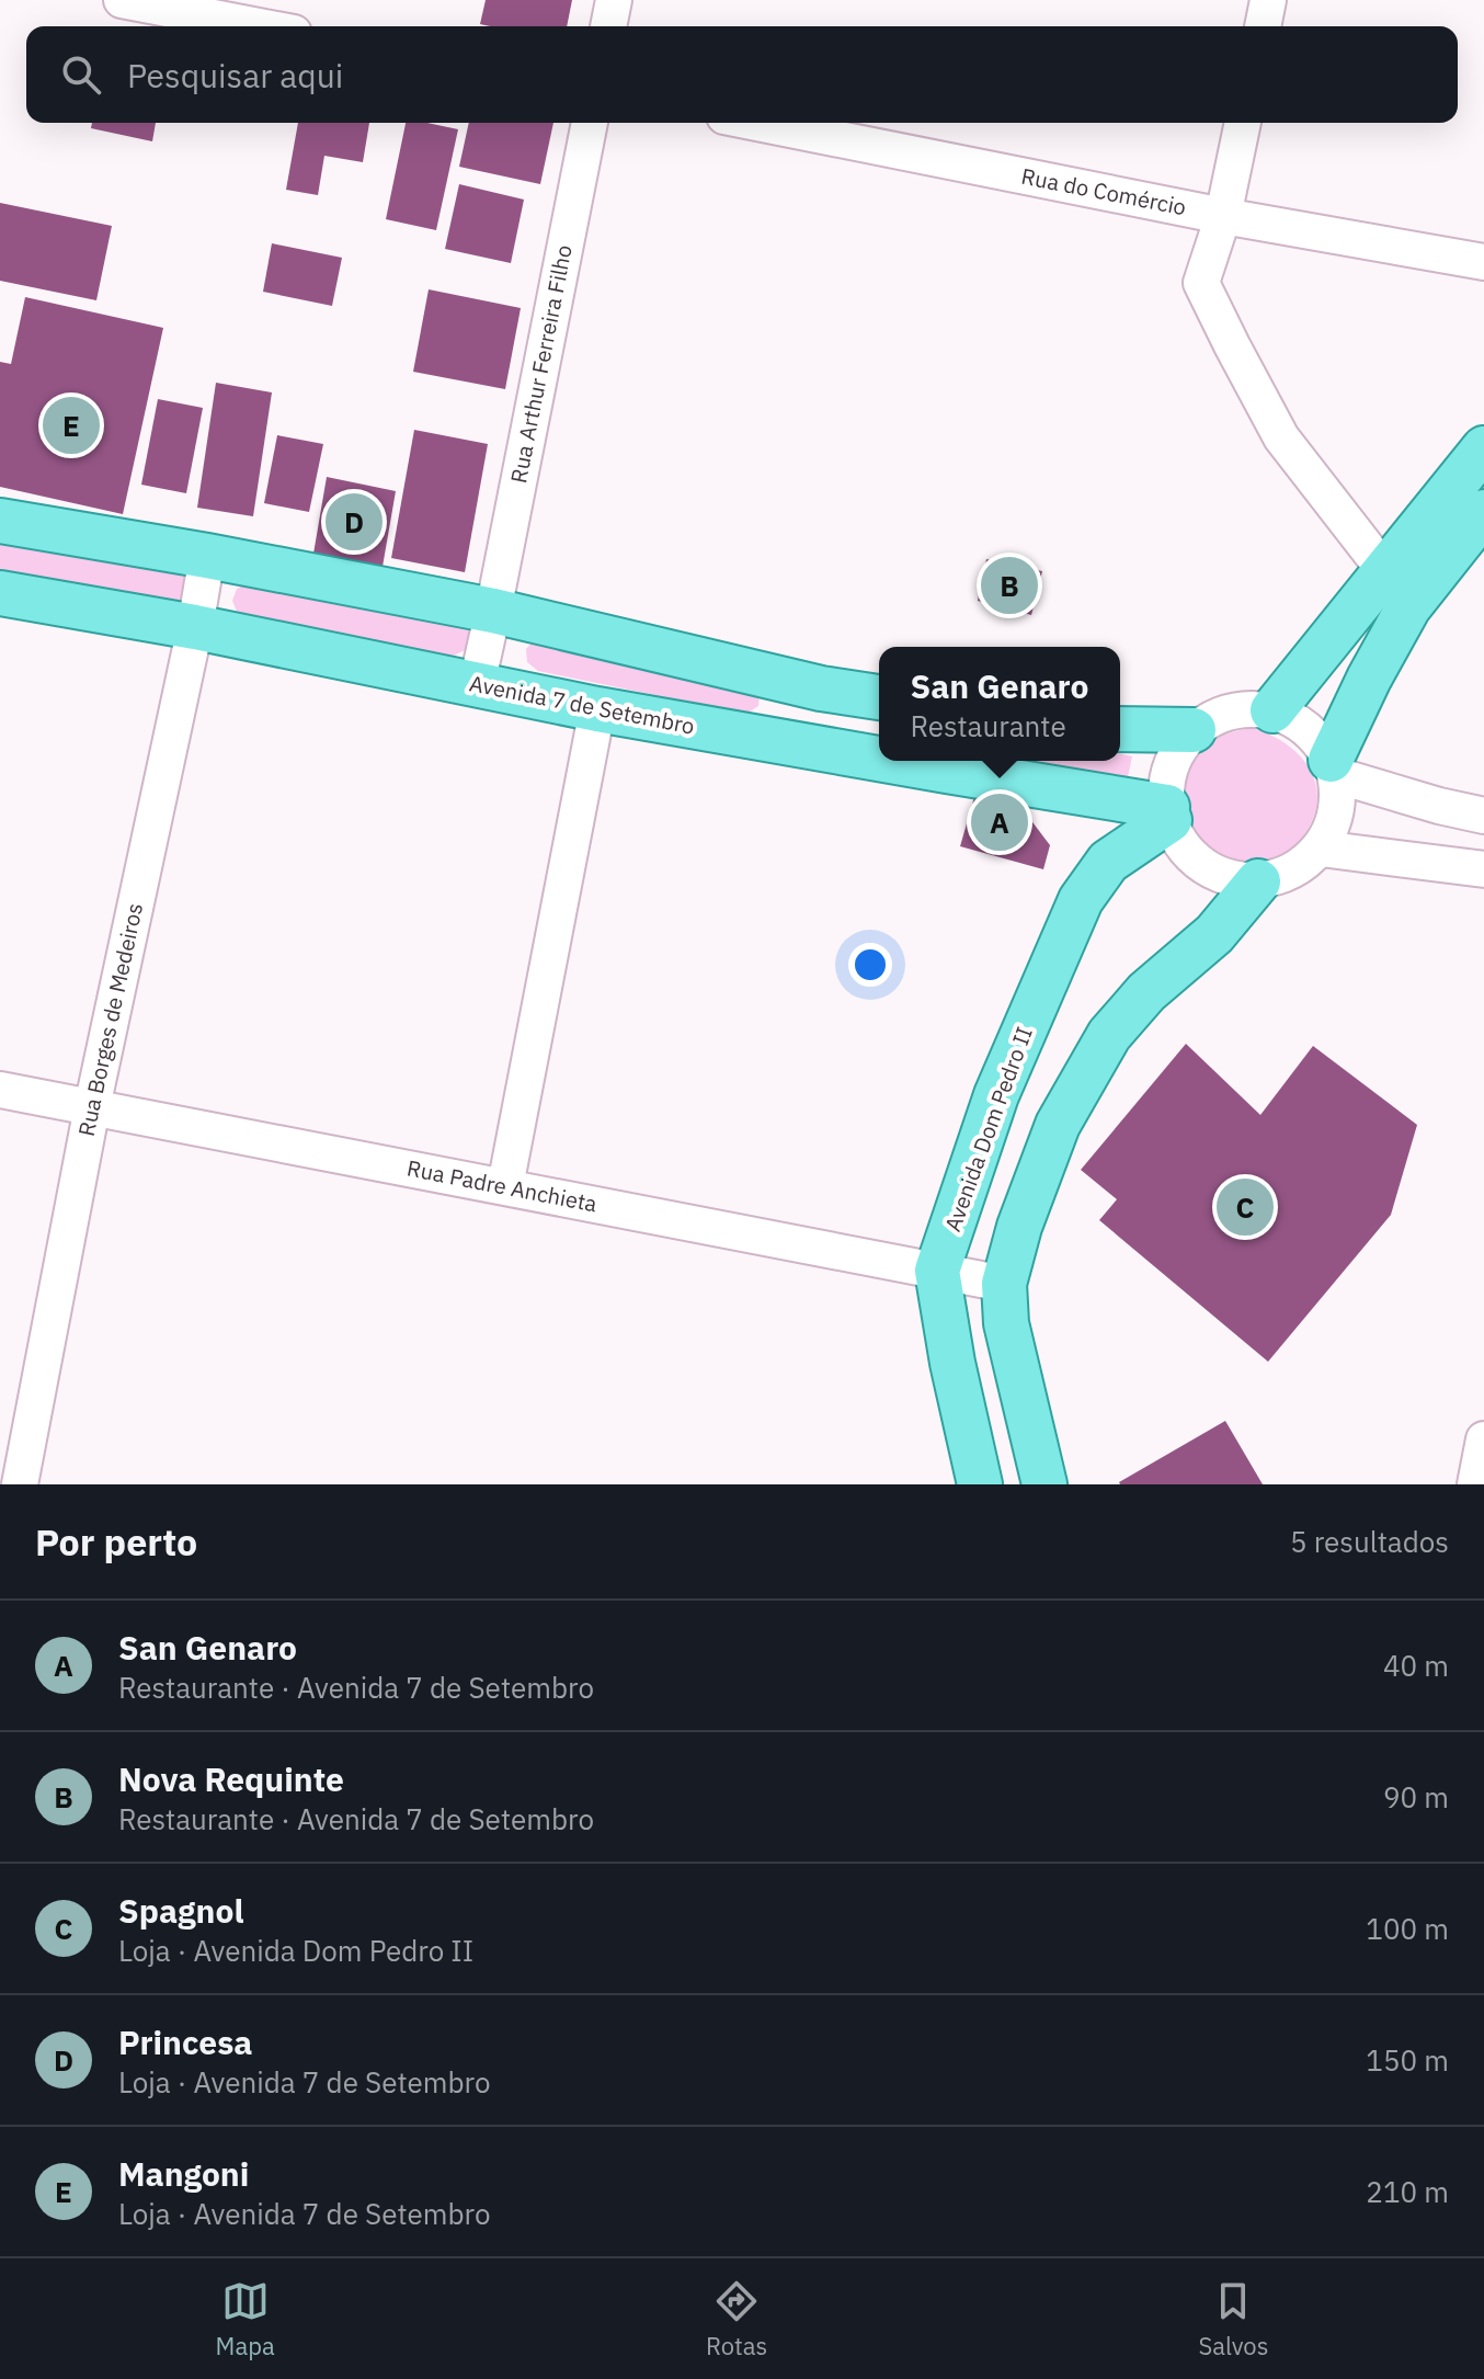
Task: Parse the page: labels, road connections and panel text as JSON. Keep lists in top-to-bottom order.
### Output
{
  "streets": {
    "main road": ["Avenida 7 de Setembro", "Avenida Dom Pedro II"],
    "street": [
      "Rua do Comércio",
      "Rua Arthur Ferreira Filho",
      "Rua Borges de Medeiros",
      "Rua Padre Anchieta"
    ]
  },
  "crossings": [
    ["Rua Arthur Ferreira Filho", "Avenida 7 de Setembro"],
    ["Avenida 7 de Setembro", "Rua Borges de Medeiros"],
    ["Avenida 7 de Setembro", "Avenida Dom Pedro II"],
    ["Rua Borges de Medeiros", "Rua Padre Anchieta"],
    ["Avenida Dom Pedro II", "Rua Padre Anchieta"]
  ],
  "page": {
    "search": "Pesquisar aqui",
    "pins": [
      "E",
      "D",
      "B",
      "A",
      "C"
    ],
    "popup": ["San Genaro", "Restaurante"],
    "heading": ["Por perto", "5 resultados"],
    "list": [
      {
        "mark": "A",
        "name": "San Genaro",
        "note": "Restaurante · Avenida 7 de Setembro",
        "value": "40 m"
      },
      {
        "mark": "B",
        "name": "Nova Requinte",
        "note": "Restaurante · Avenida 7 de Setembro",
        "value": "90 m"
      },
      {
        "mark": "C",
        "name": "Spagnol",
        "note": "Loja · Avenida Dom Pedro II",
        "value": "100 m"
      },
      {
        "mark": "D",
        "name": "Princesa",
        "note": "Loja · Avenida 7 de Setembro",
        "value": "150 m"
      },
      {
        "mark": "E",
        "name": "Mangoni",
        "note": "Loja · Avenida 7 de Setembro",
        "value": "210 m"
      }
    ],
    "nav": ["Mapa", "Rotas", "Salvos"]
  }
}
